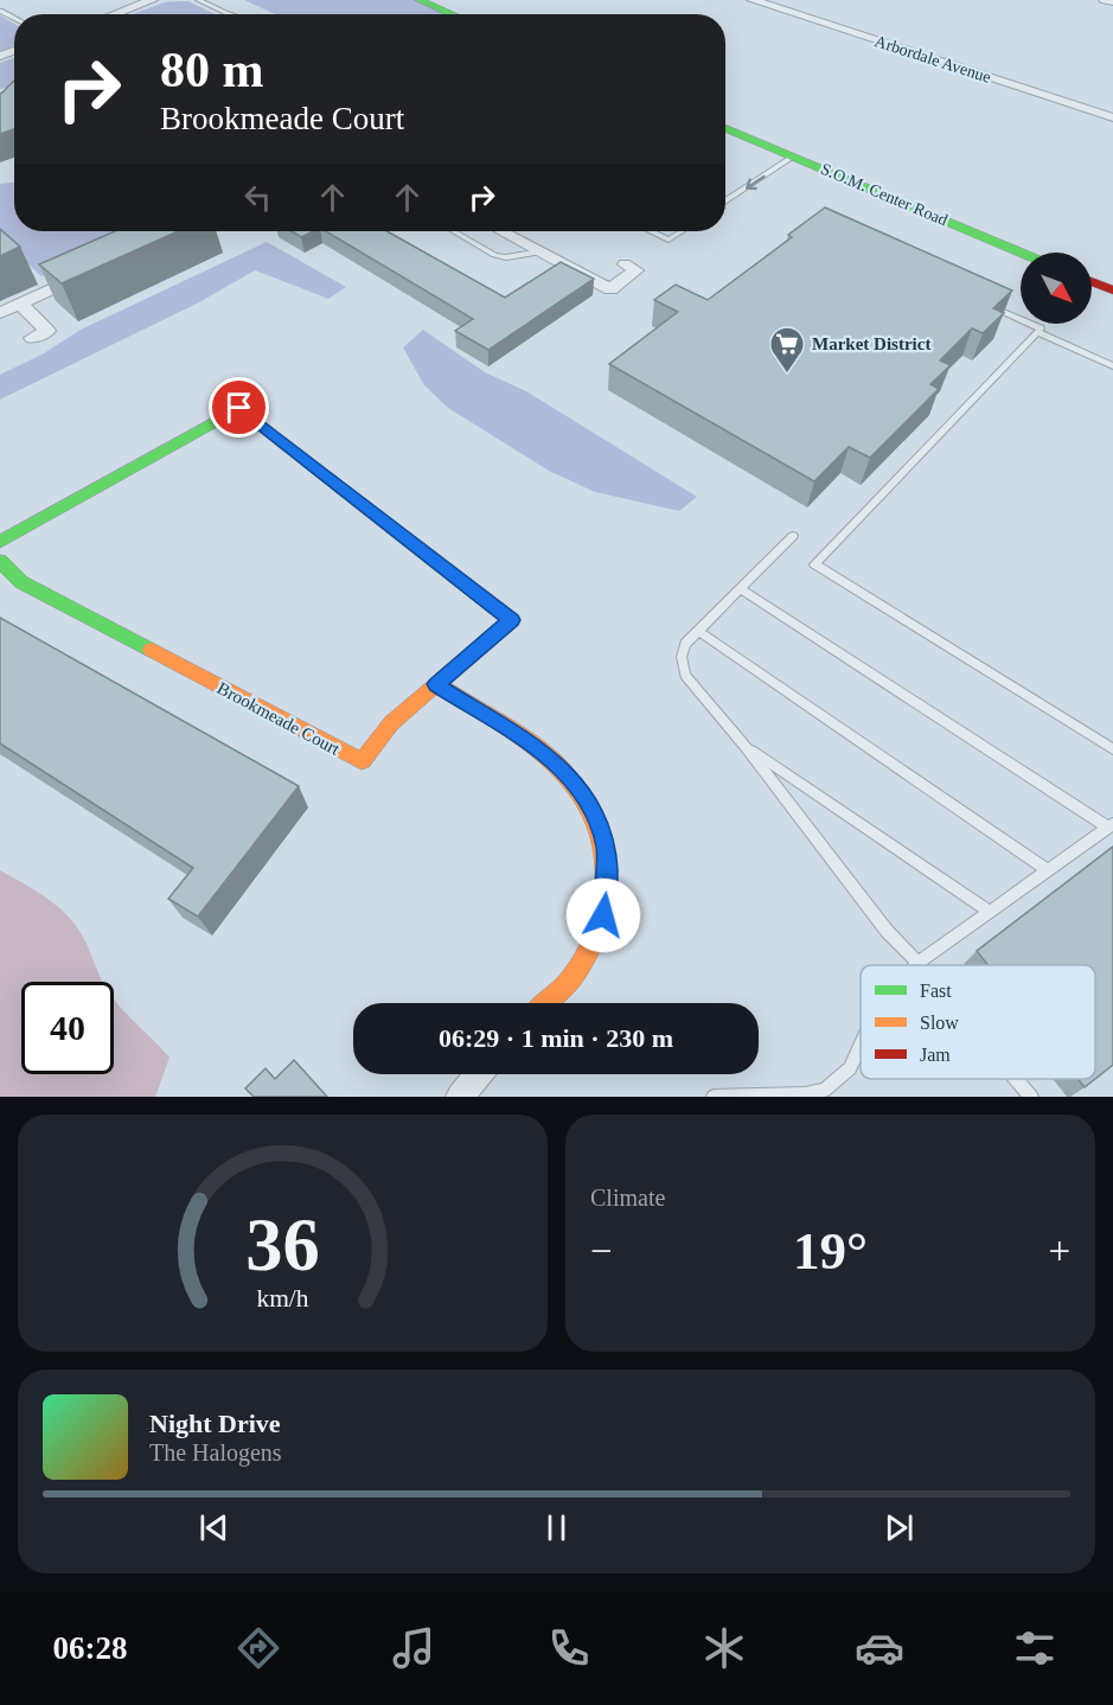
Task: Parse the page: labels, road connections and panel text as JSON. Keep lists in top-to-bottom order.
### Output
{
  "streets": {
    "street": ["Arbordale Avenue", "S.O.M. Center Road", "Brookmeade Court"]
  },
  "places": {
    "supermarket": ["Market District"]
  },
  "legend": ["Fast", "Slow", "Jam"],
  "north": "bottom right",
  "page": {
    "turn": ["80 m", "Brookmeade Court"],
    "limit": "40",
    "trip": "06:29 · 1 min · 230 m",
    "tile": "Climate",
    "heat": ["−", "19°", "+"],
    "song": ["Night Drive", "The Halogens"],
    "tabs": "06:28",
    "gauge": ["36", "km/h"]
  }
}
